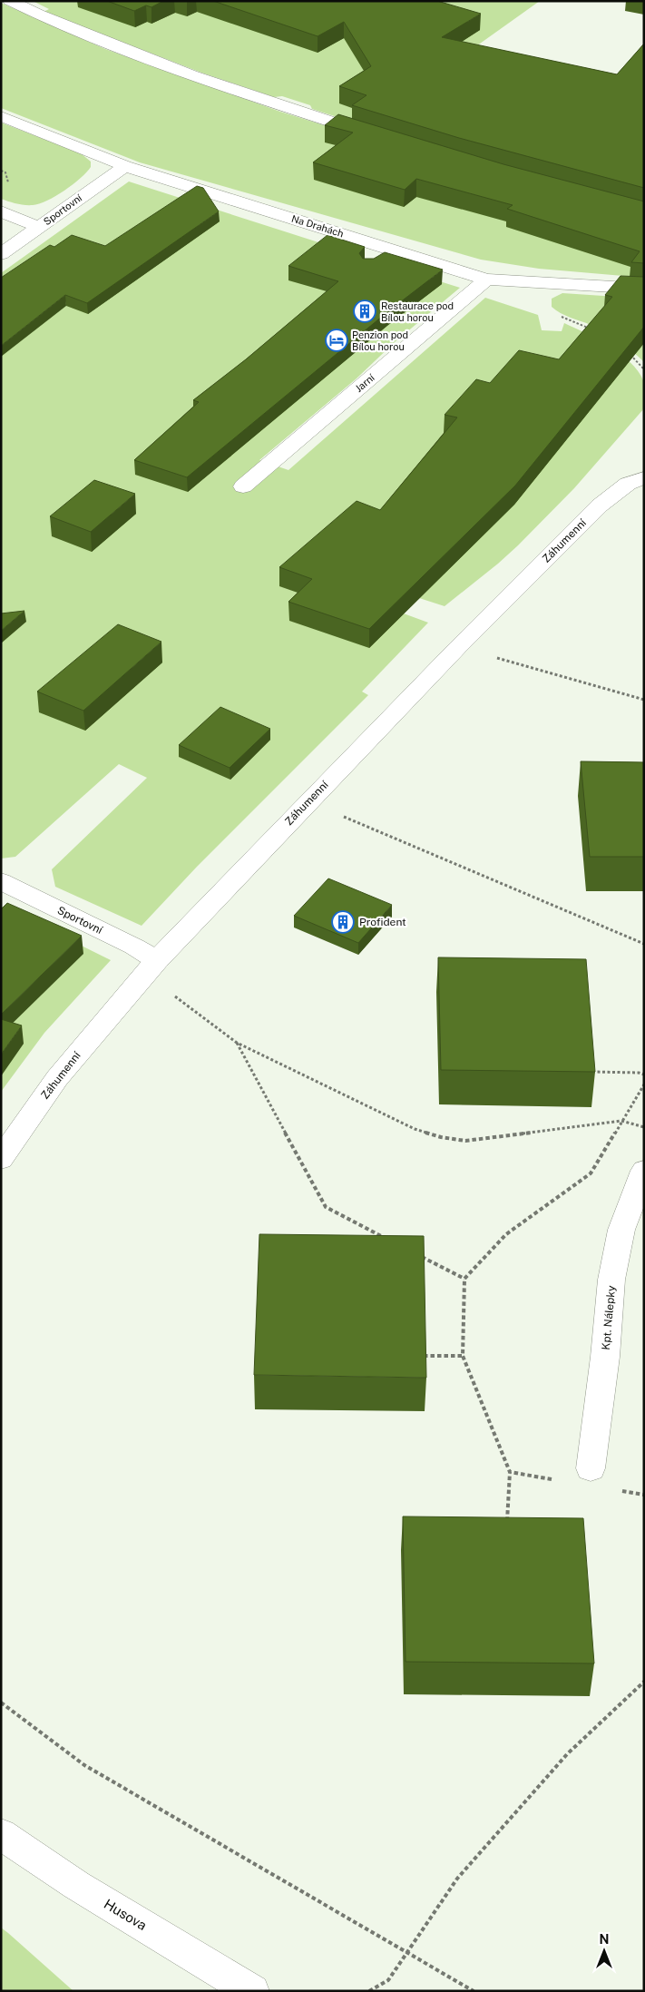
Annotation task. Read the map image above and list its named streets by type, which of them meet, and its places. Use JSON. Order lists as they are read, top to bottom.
{
  "streets": {
    "street": [
      "Sportovní",
      "Na Drahách",
      "Jarní",
      "Záhumenní",
      "Kpt. Nálepky",
      "Husova"
    ]
  },
  "crossings": [
    ["Sportovní", "Na Drahách"],
    ["Sportovní", "Záhumenní"],
    ["Na Drahách", "Jarní"]
  ],
  "places": {
    "building": ["Restaurace pod Bílou horou", "Profident"],
    "hotel": ["Penzion pod Bílou horou"]
  },
  "north": "top"
}
